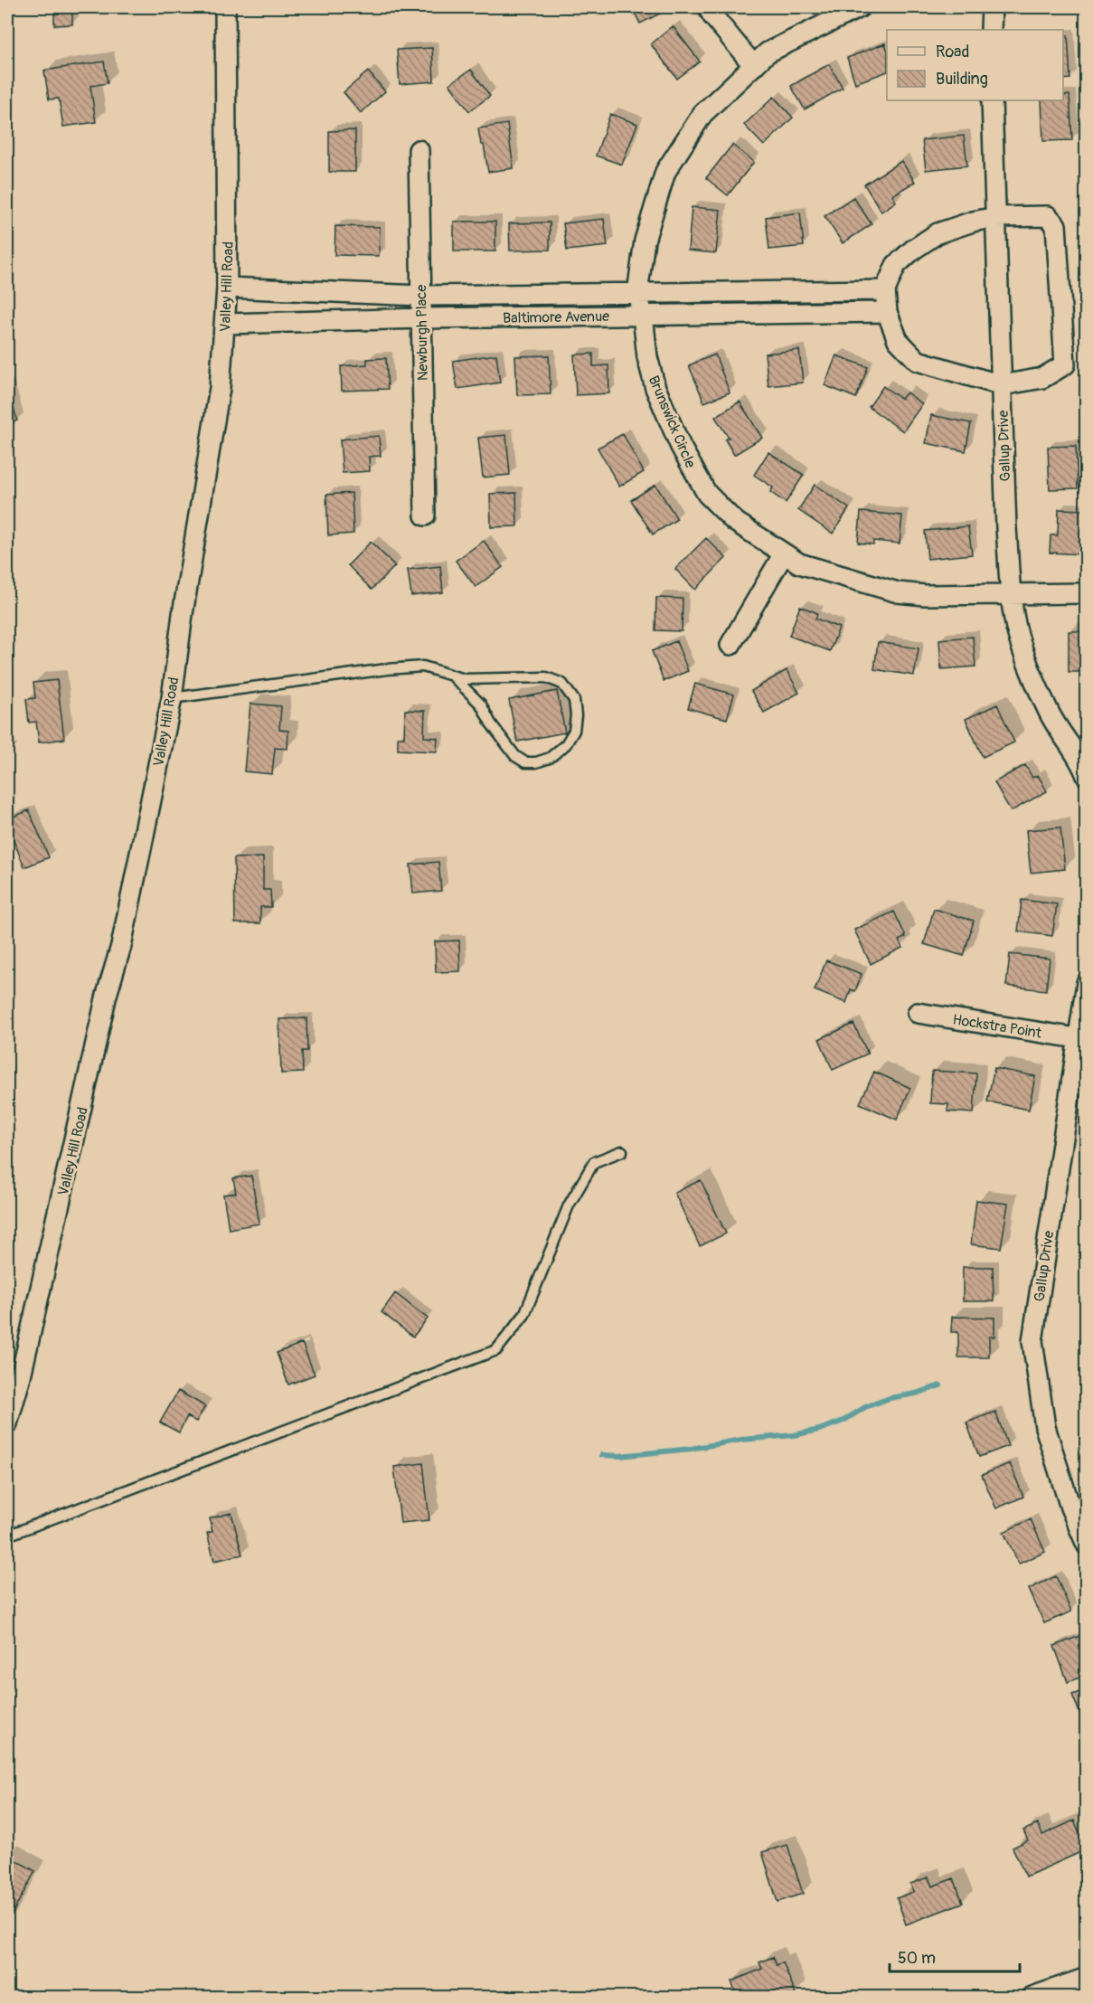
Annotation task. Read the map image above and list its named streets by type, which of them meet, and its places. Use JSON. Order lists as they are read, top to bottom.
{
  "streets": {
    "street": [
      "Valley Hill Road",
      "Baltimore Avenue",
      "Newburgh Place",
      "Brunswick Circle",
      "Gallup Drive",
      "Hockstra Point"
    ]
  },
  "crossings": [
    ["Valley Hill Road", "Baltimore Avenue"],
    ["Baltimore Avenue", "Newburgh Place"],
    ["Baltimore Avenue", "Brunswick Circle"],
    ["Brunswick Circle", "Gallup Drive"],
    ["Gallup Drive", "Hockstra Point"]
  ],
  "legend": ["Road", "Building"],
  "scale_bar": "50 m"
}
